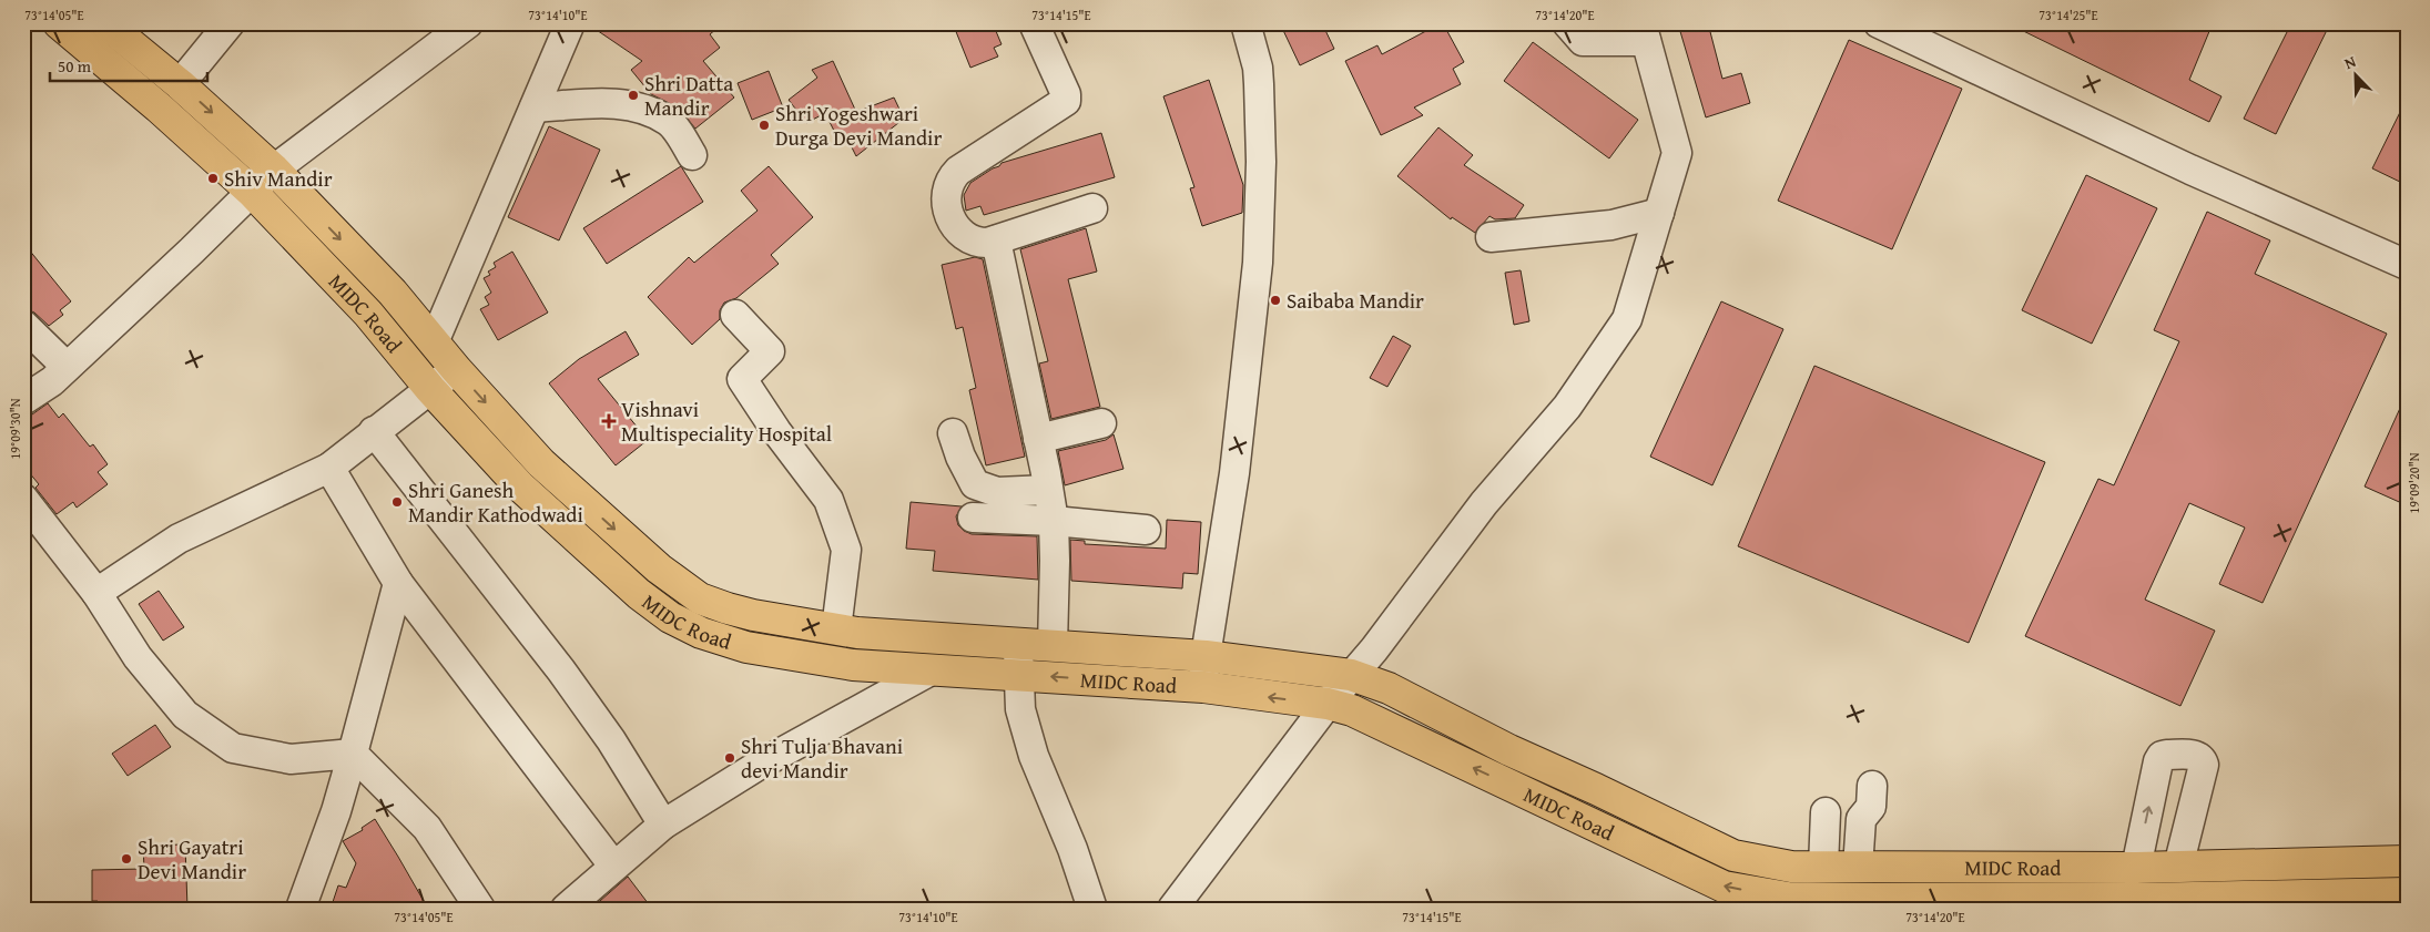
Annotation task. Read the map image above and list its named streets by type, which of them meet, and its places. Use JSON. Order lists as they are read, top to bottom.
{
  "streets": {
    "main road": ["MIDC Road"]
  },
  "places": {
    "other": [
      "Shri Datta Mandir",
      "Shri Yogeshwari Durga Devi Mandir",
      "Shiv Mandir",
      "Saibaba Mandir",
      "Shri Ganesh Mandir Kathodwadi",
      "Shri Tulja Bhavani devi Mandir",
      "Shri Gayatri Devi Mandir"
    ],
    "health": ["Vishnavi Multispeciality Hospital"]
  },
  "scale_bar": "50 m",
  "north": "top left",
  "coordinates": [
    "73°14'05\"E",
    "73°14'10\"E",
    "73°14'15\"E",
    "73°14'20\"E",
    "73°14'25\"E",
    "19°09'30\"N",
    "19°09'20\"N"
  ]
}
